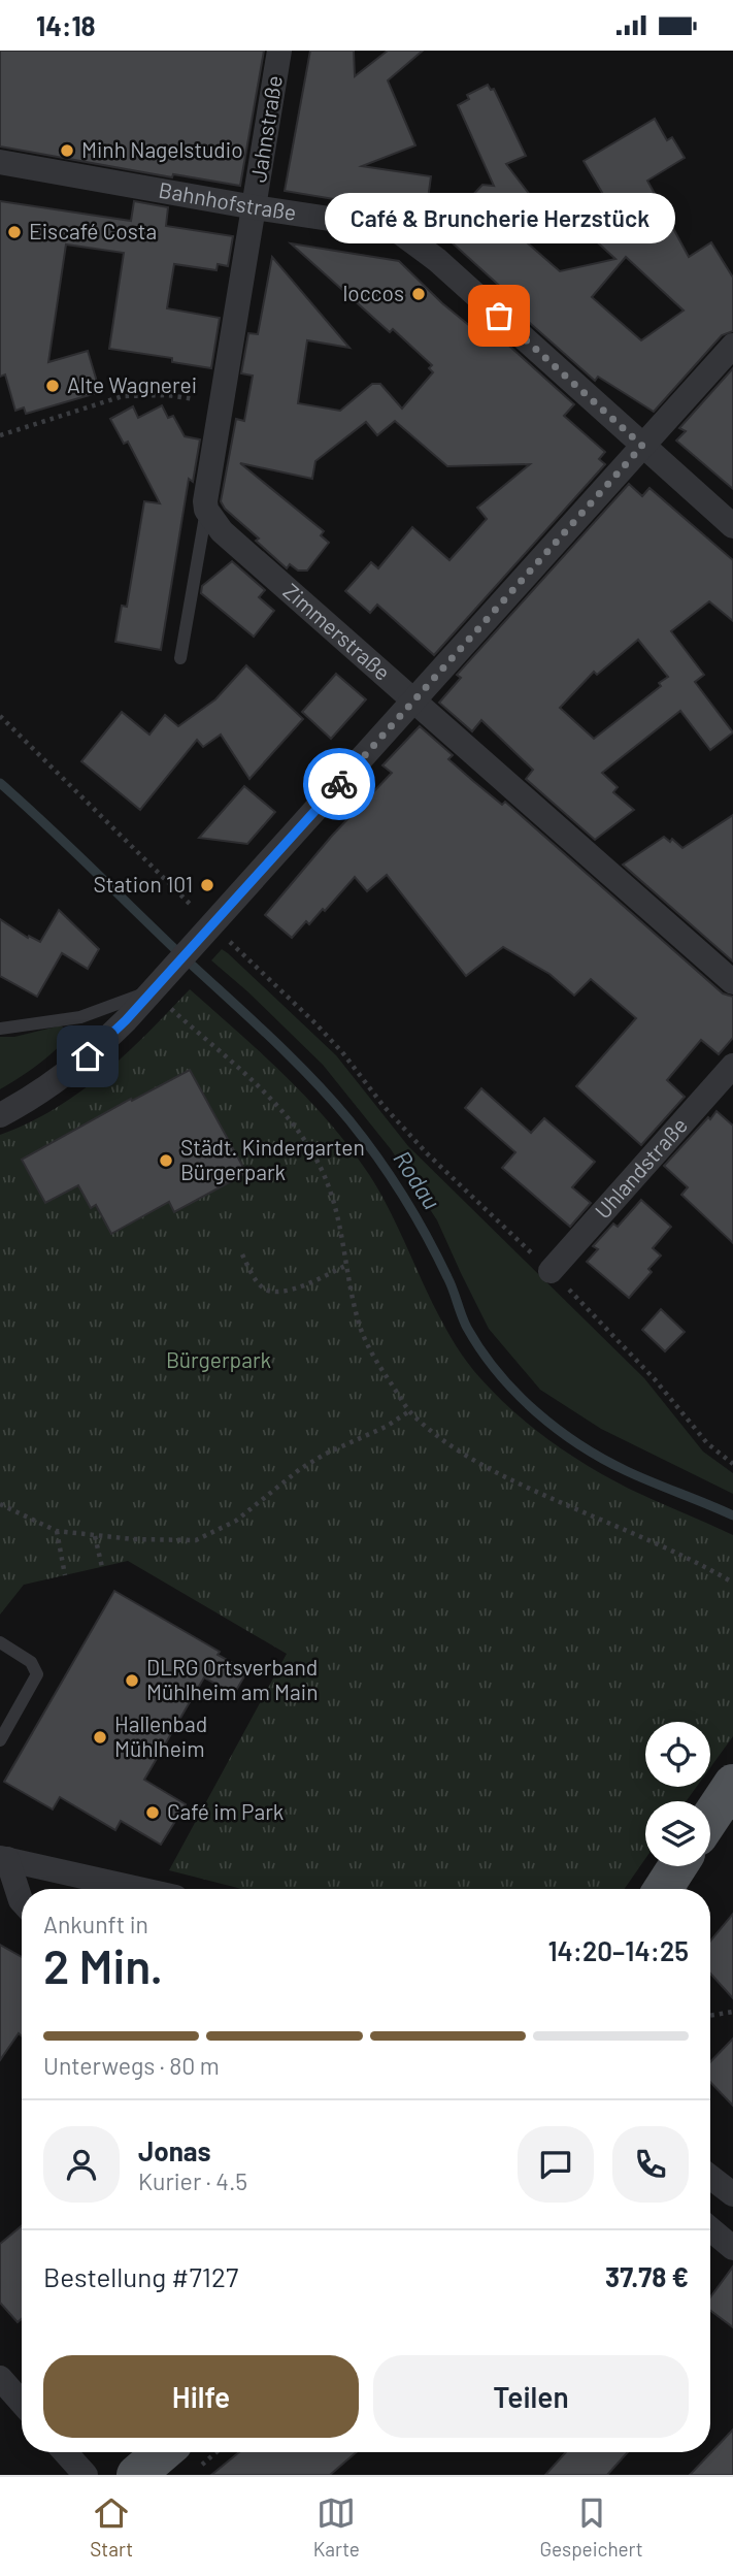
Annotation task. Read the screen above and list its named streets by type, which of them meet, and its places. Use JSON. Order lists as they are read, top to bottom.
{
  "streets": {
    "street": [
      "Jahnstraße",
      "Bahnhofstraße",
      "Zimmerstraße",
      "Uhlandstraße"
    ]
  },
  "crossings": [
    ["Jahnstraße", "Bahnhofstraße"]
  ],
  "water": ["Rodau"],
  "parks": ["Bürgerpark"],
  "places": [
    "Minh Nagelstudio",
    "Eiscafé Costa",
    "loccos",
    "Café & Bruncherie Herzstück",
    "Alte Wagnerei",
    "Station 101",
    "Städt. Kindergarten Bürgerpark",
    "DLRG Ortsverband Mühlheim am Main",
    "Hallenbad Mühlheim",
    "Café im Park"
  ],
  "page": {
    "status": "14:18",
    "bubble": "Café & Bruncherie Herzstück",
    "heading": ["2 Min.", "Ankunft in", "14:20–14:25"],
    "panel": [
      "Jonas",
      "Kurier · 4.5",
      "Bestellung #7127",
      "37.78 €"
    ],
    "bar": "Unterwegs · 80 m",
    "buttons": ["Hilfe", "Teilen"],
    "tabs": ["Start", "Karte", "Gespeichert"]
  }
}
